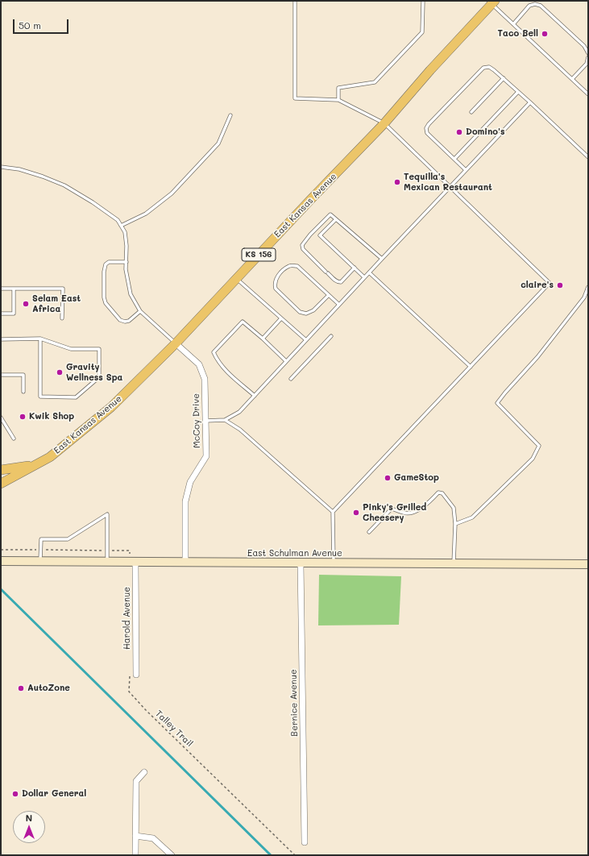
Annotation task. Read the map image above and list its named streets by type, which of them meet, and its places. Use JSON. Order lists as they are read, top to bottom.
{
  "streets": {
    "main road": ["East Kansas Avenue", "KS 156"],
    "street": [
      "McCoy Drive",
      "East Schulman Avenue",
      "Harold Avenue",
      "Bernice Avenue"
    ],
    "path": ["Talley Trail"]
  },
  "crossings": [
    ["East Kansas Avenue", "McCoy Drive"],
    ["McCoy Drive", "East Schulman Avenue"],
    ["East Schulman Avenue", "Harold Avenue"],
    ["East Schulman Avenue", "Bernice Avenue"]
  ],
  "places": [
    "Taco Bell",
    "Domino's",
    "Tequilla's Mexican Restaurant",
    "claire's",
    "Selam East Africa",
    "Gravity Wellness Spa",
    "Kwik Shop",
    "GameStop",
    "Pinky's Grilled Cheesery",
    "AutoZone",
    "Dollar General"
  ],
  "scale_bar": "50 m",
  "north": "top"
}
